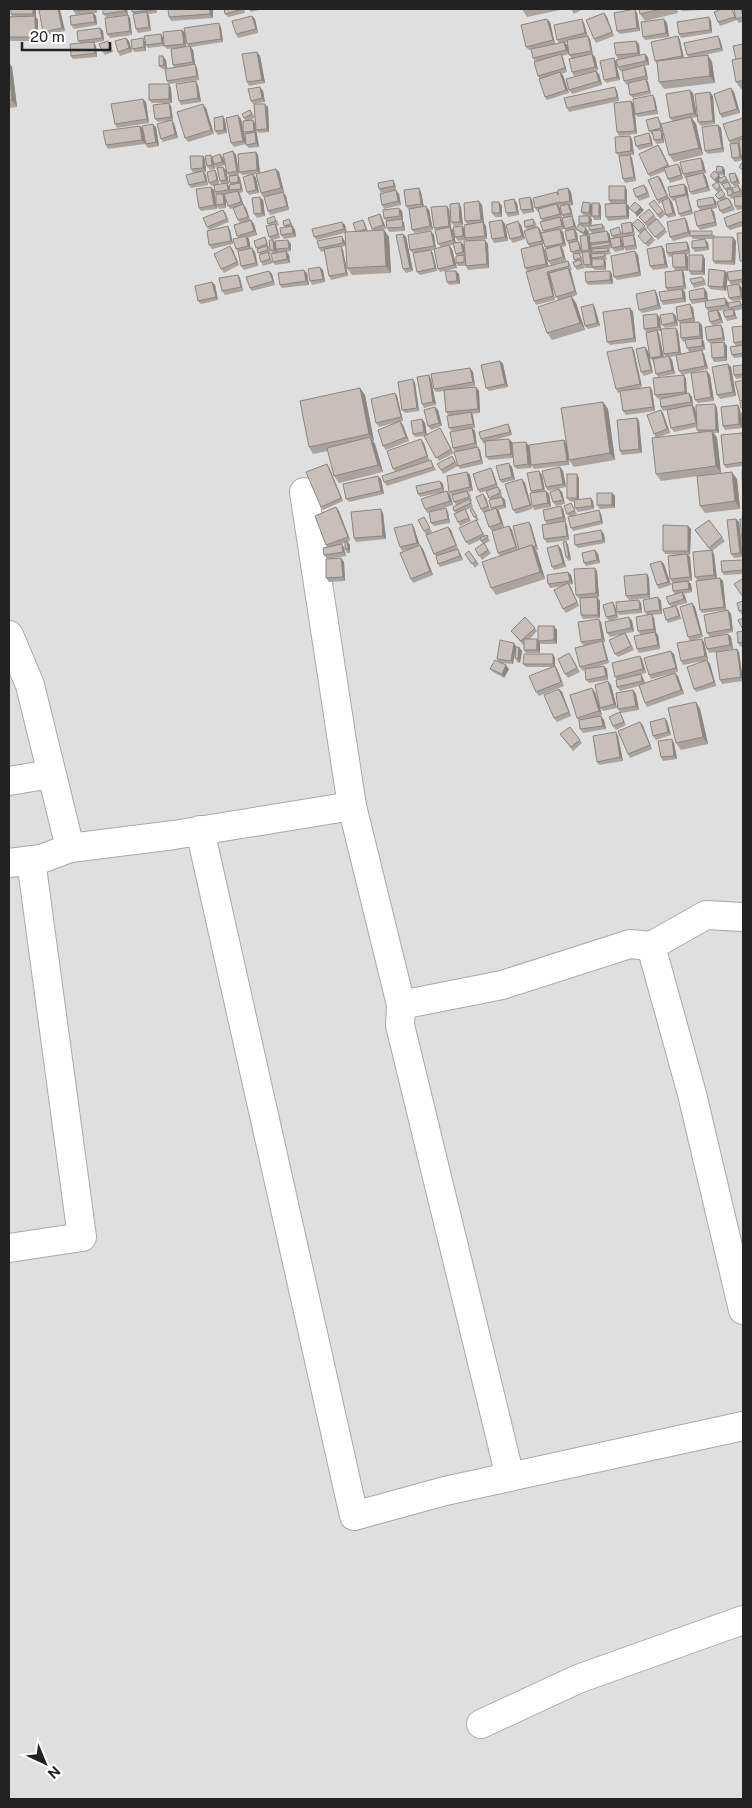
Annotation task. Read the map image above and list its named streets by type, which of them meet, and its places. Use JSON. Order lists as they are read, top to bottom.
{
  "scale_bar": "20 m",
  "north": "bottom right"
}
